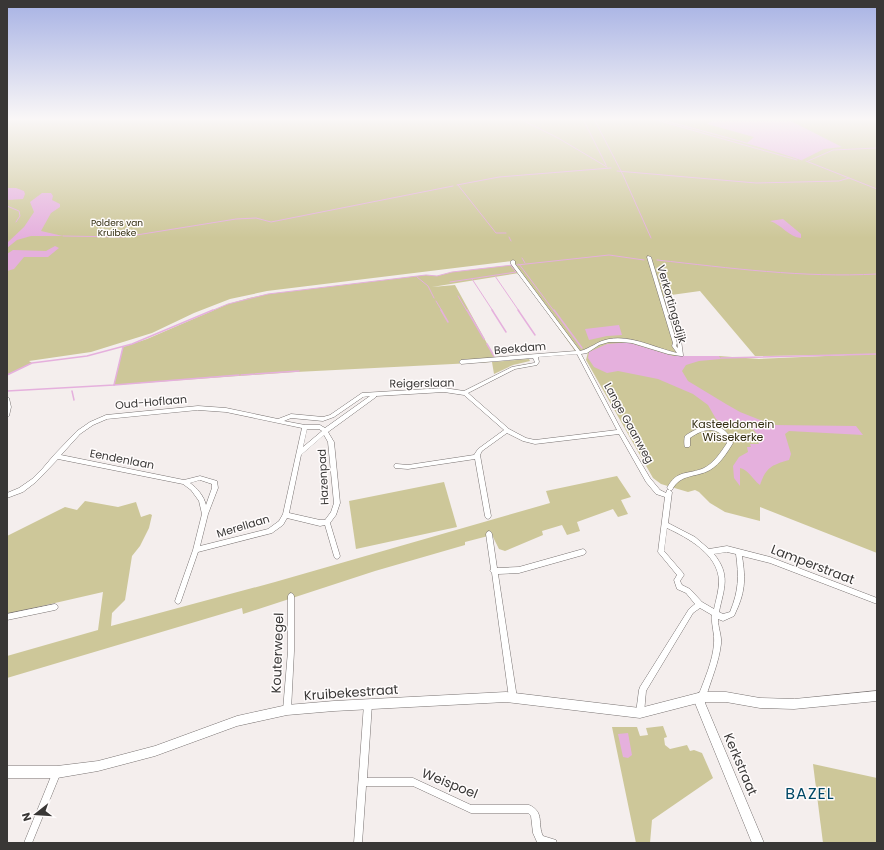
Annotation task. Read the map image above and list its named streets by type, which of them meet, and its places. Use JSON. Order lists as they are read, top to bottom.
{
  "streets": {
    "main road": ["Kruibekestraat", "Kerkstraat"],
    "street": [
      "Verkortingsdijk",
      "Beekdam",
      "Reigerslaan",
      "Oud-Hoflaan",
      "Lange Gaanweg",
      "Eendenlaan",
      "Hazenpad",
      "Merellaan",
      "Lamperstraat",
      "Kouterwegel",
      "Weispoel"
    ]
  },
  "crossings": [
    ["Verkortingsdijk", "Beekdam"],
    ["Verkortingsdijk", "Lange Gaanweg"],
    ["Beekdam", "Lange Gaanweg"],
    ["Reigerslaan", "Oud-Hoflaan"],
    ["Reigerslaan", "Lange Gaanweg"],
    ["Reigerslaan", "Hazenpad"],
    ["Oud-Hoflaan", "Eendenlaan"],
    ["Oud-Hoflaan", "Hazenpad"],
    ["Eendenlaan", "Merellaan"],
    ["Kouterwegel", "Kruibekestraat"],
    ["Kruibekestraat", "Kerkstraat"]
  ],
  "districts": ["BAZEL"],
  "parks": ["Polders van Kruibeke", "Kasteeldomein Wissekerke"],
  "north": "left"
}
